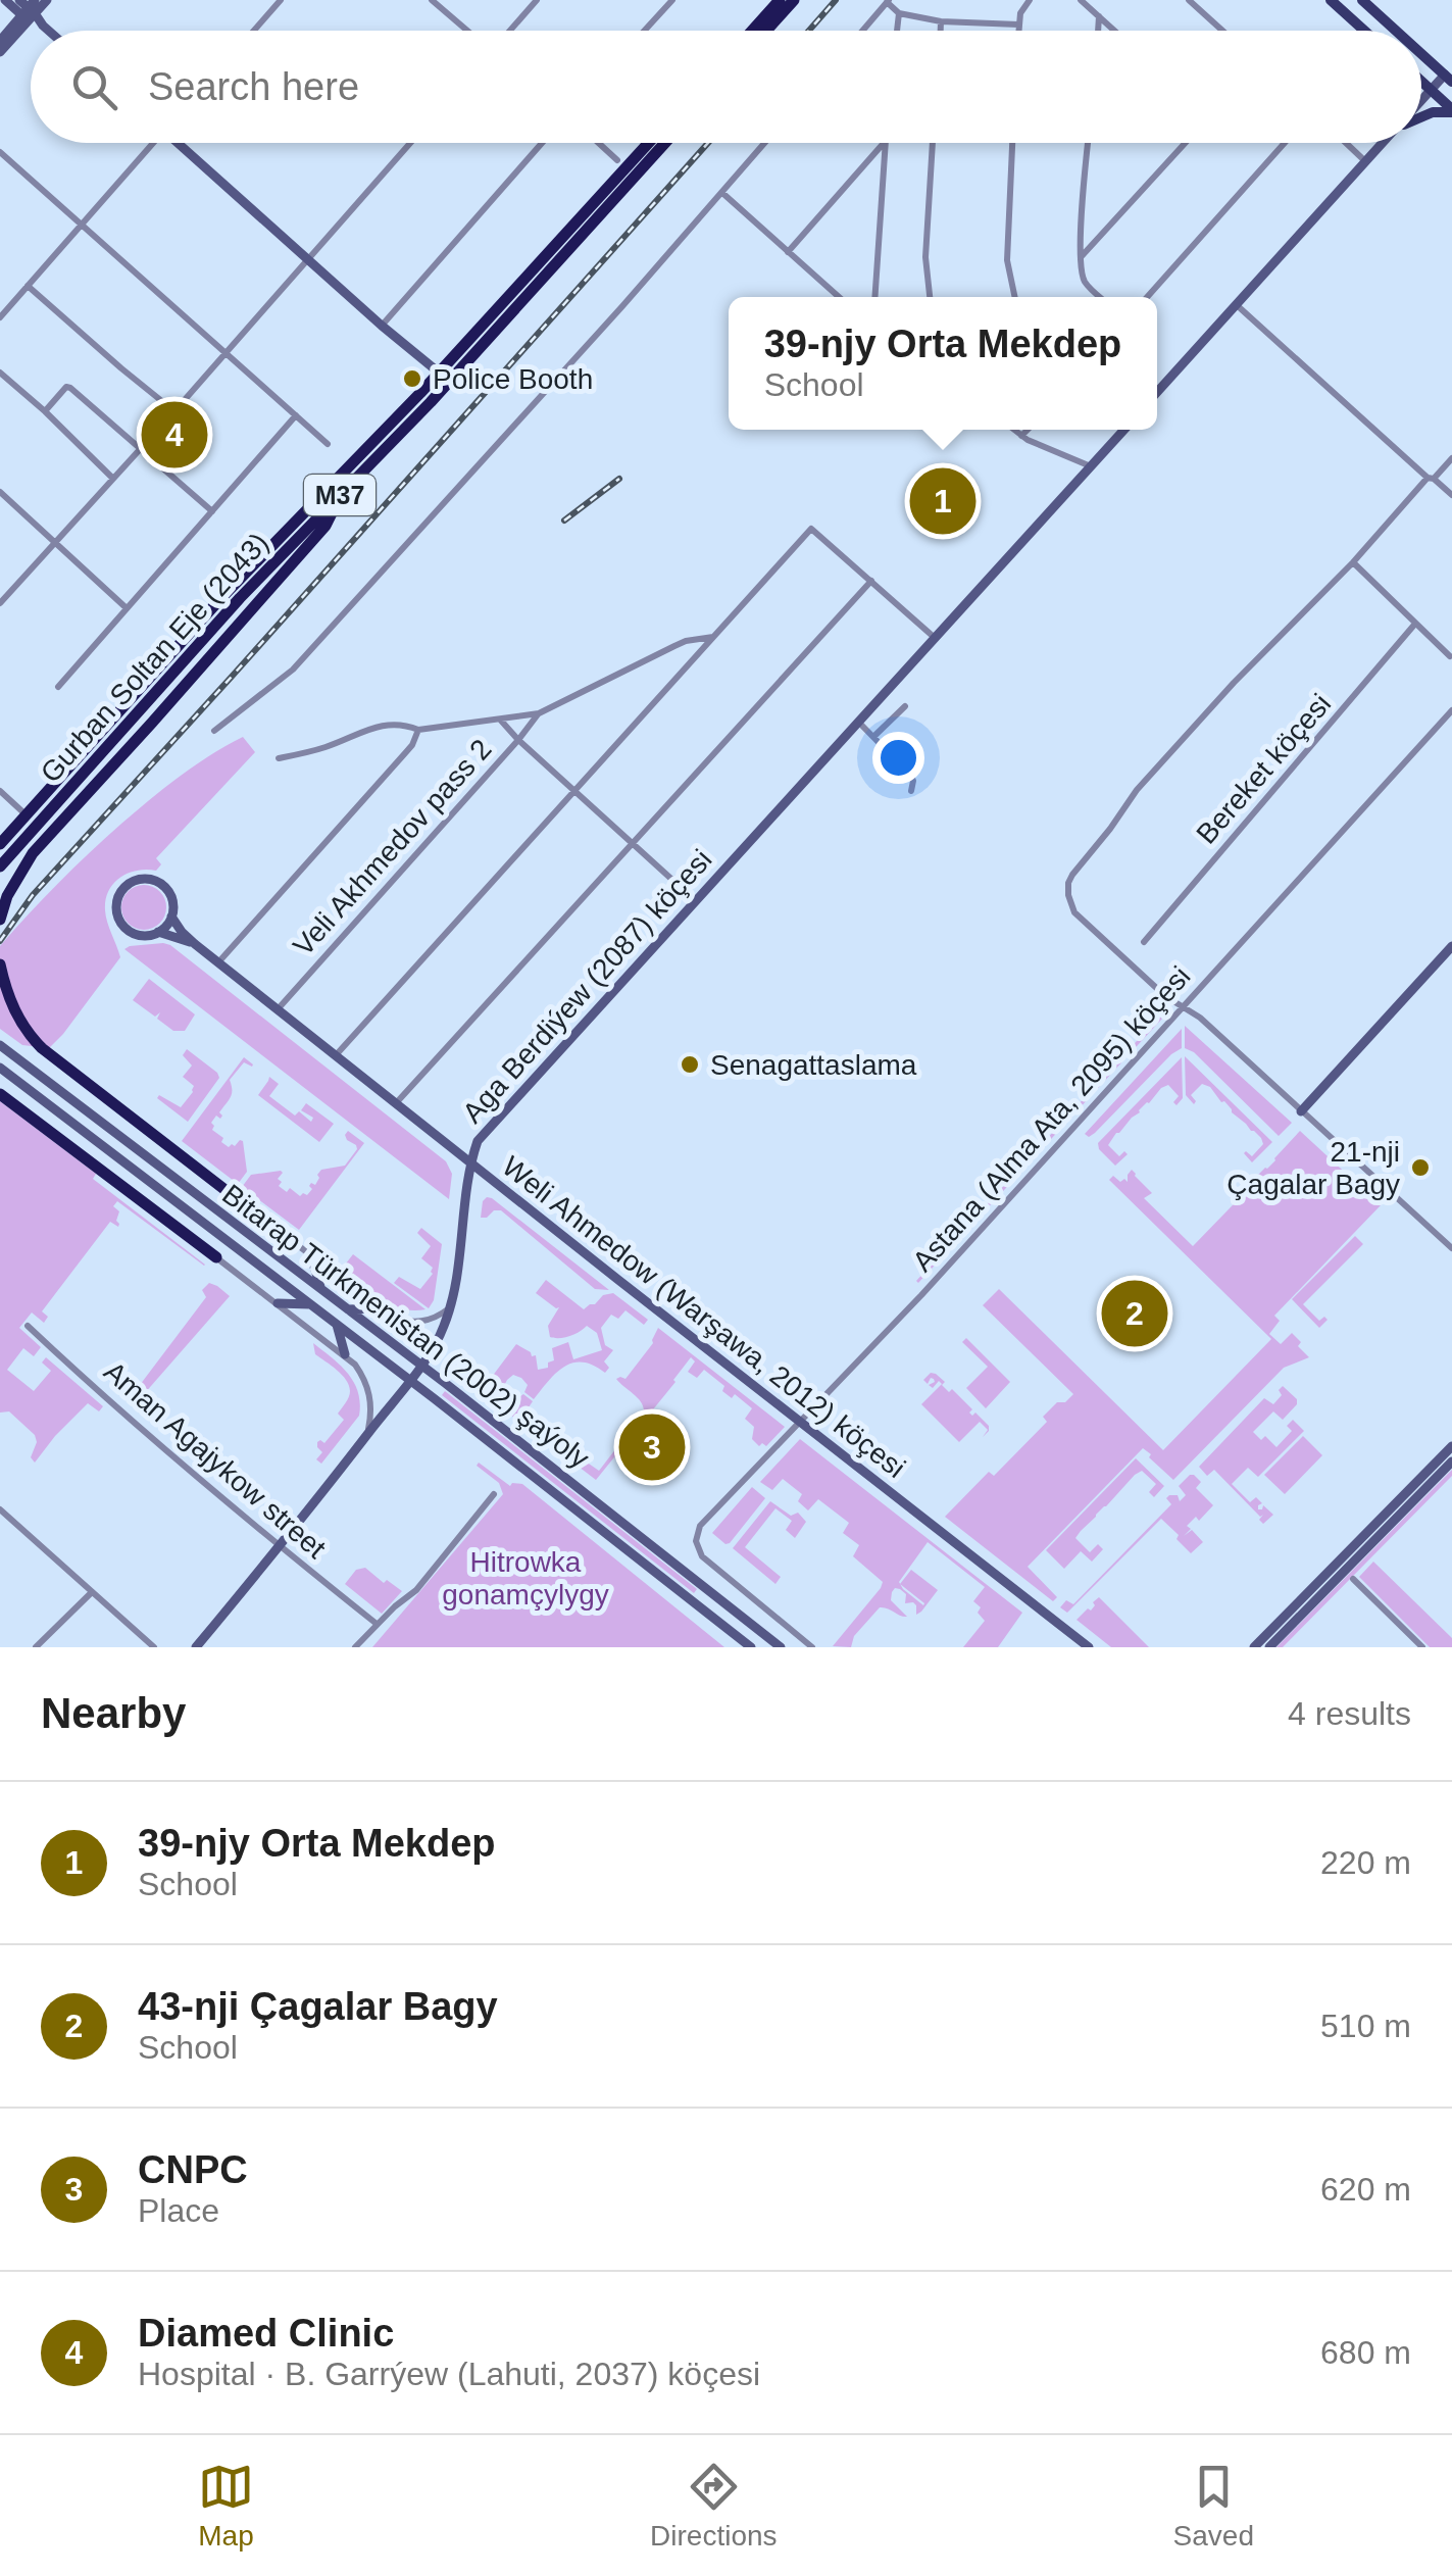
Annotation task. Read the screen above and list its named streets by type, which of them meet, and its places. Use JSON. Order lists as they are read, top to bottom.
{
  "streets": {
    "highway": ["M37", "Gurban Soltan Eje (2043)"],
    "street": [
      "Bereket köçesi",
      "Veli Akhmedov pass 2",
      "Aga Berdiýew (2087) köçesi",
      "Astana (Alma Ata, 2095) köçesi",
      "Weli Ahmedow (Warşawa, 2012) köçesi",
      "Bitarap Türkmenistan (2002) şaýoly",
      "Aman Agajykow street"
    ]
  },
  "crossings": [
    ["Veli Akhmedov pass 2", "Weli Ahmedow (Warşawa, 2012) köçesi"],
    ["Aga Berdiýew (2087) köçesi", "Weli Ahmedow (Warşawa, 2012) köçesi"],
    ["Aga Berdiýew (2087) köçesi", "Bitarap Türkmenistan (2002) şaýoly"],
    ["Aga Berdiýew (2087) köçesi", "Aman Agajykow street"],
    ["Astana (Alma Ata, 2095) köçesi", "Weli Ahmedow (Warşawa, 2012) köçesi"]
  ],
  "parks": ["Hitrowka gonamçylygy"],
  "places": ["Police Booth", "Senagattaslama", "21-nji Çagalar Bagy"],
  "page": {
    "search": "Search here",
    "popup": ["39-njy Orta Mekdep", "School"],
    "pins": [
      "4",
      "1",
      "2",
      "3"
    ],
    "heading": ["Nearby", "4 results"],
    "list": [
      {
        "mark": "1",
        "name": "39-njy Orta Mekdep",
        "note": "School",
        "value": "220 m"
      },
      {
        "mark": "2",
        "name": "43-nji Çagalar Bagy",
        "note": "School",
        "value": "510 m"
      },
      {
        "mark": "3",
        "name": "CNPC",
        "note": "Place",
        "value": "620 m"
      },
      {
        "mark": "4",
        "name": "Diamed Clinic",
        "note": "Hospital · B. Garrýew (Lahuti, 2037) köçesi",
        "value": "680 m"
      }
    ],
    "nav": ["Map", "Directions", "Saved"]
  }
}
